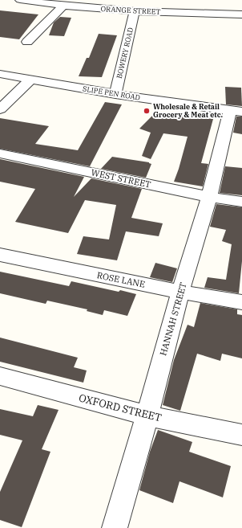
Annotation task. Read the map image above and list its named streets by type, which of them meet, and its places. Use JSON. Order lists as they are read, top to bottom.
{
  "streets": {
    "street": [
      "ORANGE STREET",
      "BOWERY ROAD",
      "SLIPE PEN ROAD",
      "WEST STREET",
      "ROSE LANE",
      "HANNAH STREET",
      "OXFORD STREET"
    ]
  },
  "crossings": [
    ["ORANGE STREET", "BOWERY ROAD"],
    ["BOWERY ROAD", "SLIPE PEN ROAD"],
    ["SLIPE PEN ROAD", "HANNAH STREET"],
    ["WEST STREET", "HANNAH STREET"],
    ["ROSE LANE", "HANNAH STREET"],
    ["HANNAH STREET", "OXFORD STREET"]
  ],
  "places": ["Wholesale & Retail Grocery & Meat etc."]
}
